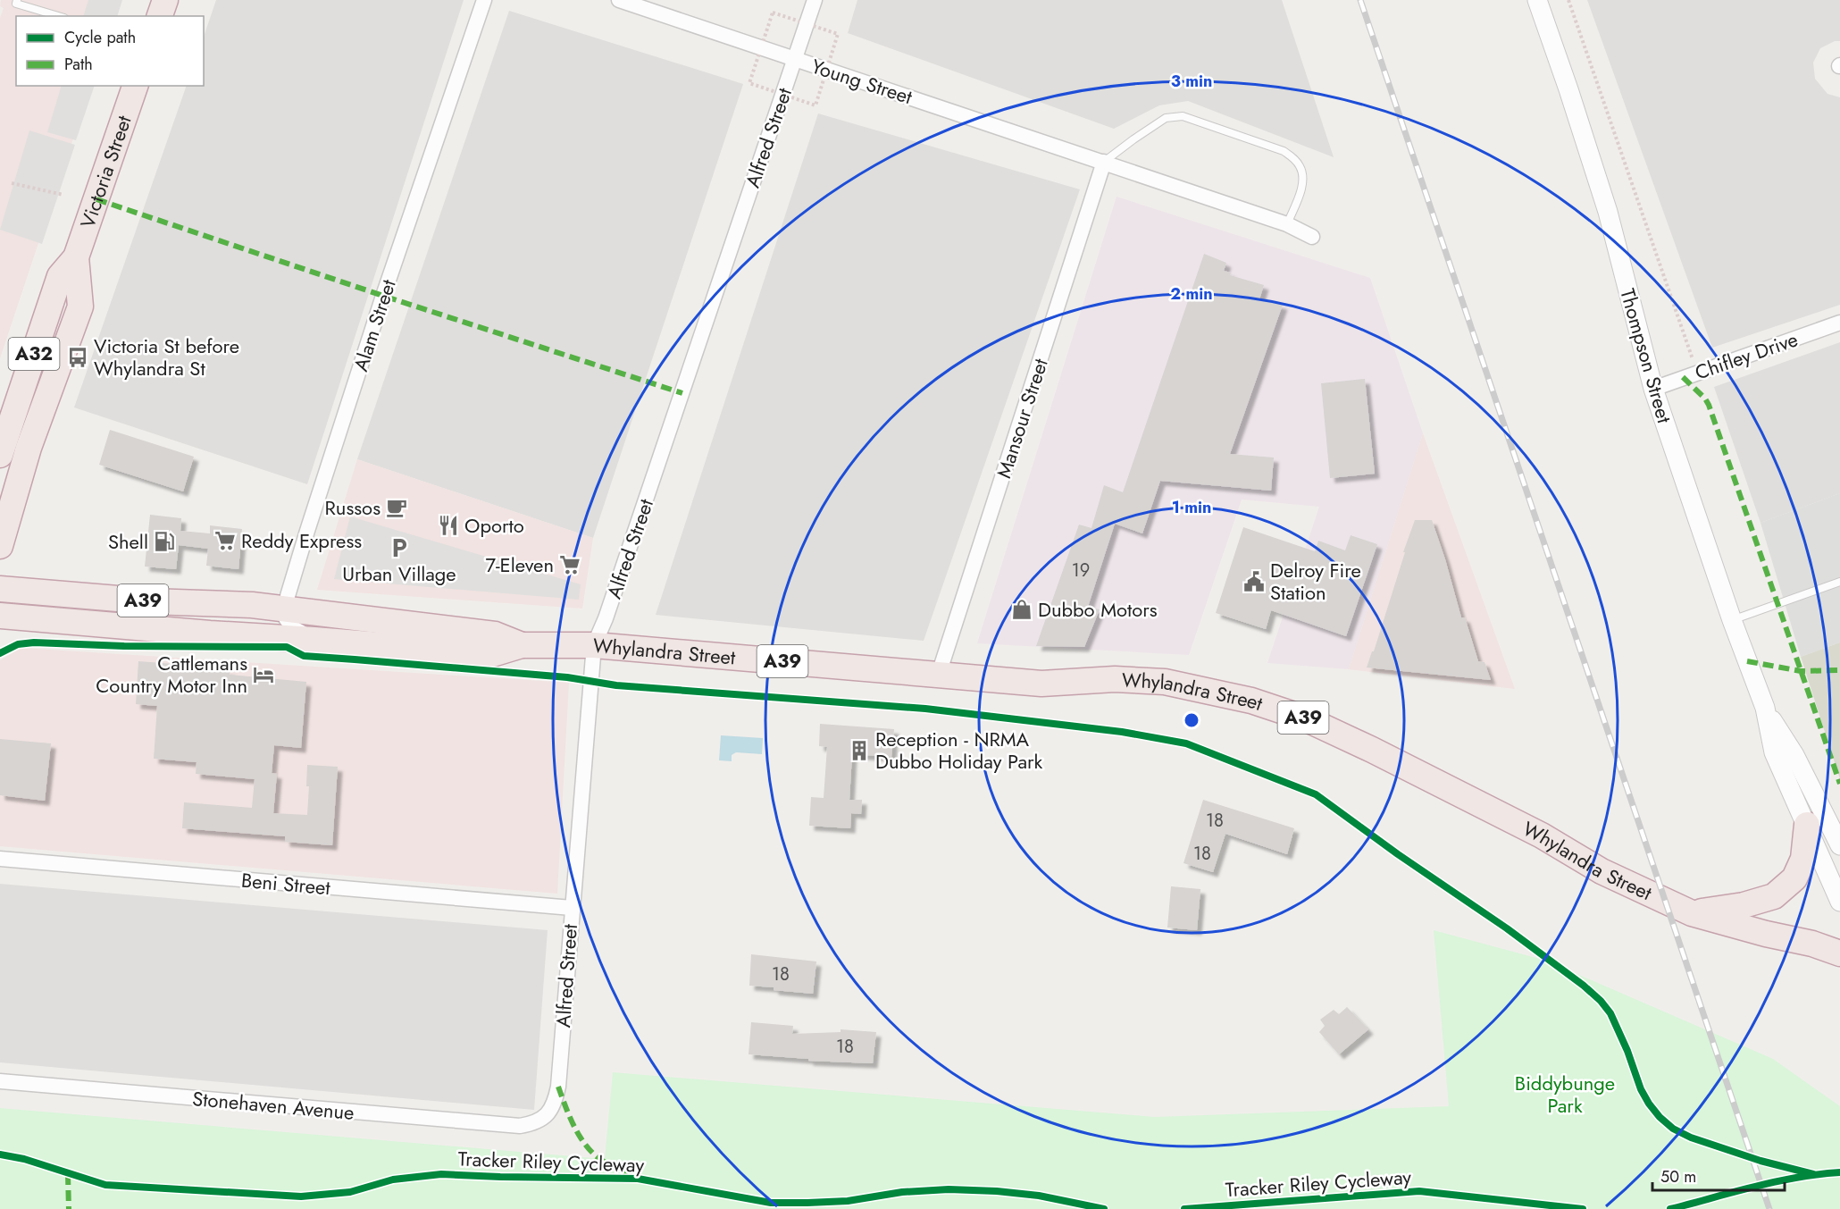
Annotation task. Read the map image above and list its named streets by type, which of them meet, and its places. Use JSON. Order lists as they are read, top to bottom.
{
  "streets": {
    "highway": [
      "Victoria Street",
      "A32",
      "A39",
      "Whylandra Street"
    ],
    "street": [
      "Young Street",
      "Alfred Street",
      "Alam Street",
      "Thompson Street",
      "Chifley Drive",
      "Mansour Street",
      "Beni Street",
      "Stonehaven Avenue"
    ],
    "cycle path": ["Tracker Riley Cycleway"]
  },
  "crossings": [
    ["Young Street", "Alfred Street"],
    ["Young Street", "Mansour Street"],
    ["Alfred Street", "Whylandra Street"],
    ["Alfred Street", "Beni Street"],
    ["Alfred Street", "Stonehaven Avenue"],
    ["Alam Street", "Whylandra Street"],
    ["Thompson Street", "Chifley Drive"],
    ["Mansour Street", "Whylandra Street"]
  ],
  "parks": ["Biddybunge Park"],
  "places": {
    "bus stop": ["Victoria St before Whylandra St"],
    "cafe": ["Russos"],
    "restaurant": ["Oporto"],
    "supermarket": ["Reddy Express", "7-Eleven"],
    "fuel station": ["Shell"],
    "parking": ["Urban Village"],
    "public building": ["Delroy Fire Station"],
    "shop": ["Dubbo Motors"],
    "hotel": ["Cattlemans Country Motor Inn"],
    "building": ["Reception - NRMA Dubbo Holiday Park"]
  },
  "house_numbers": [
    "19",
    "18",
    "18",
    "18",
    "18"
  ],
  "legend": ["Cycle path", "Path"],
  "scale_bar": "50 m",
  "rings": ["3 min", "2 min", "1 min"]
}
